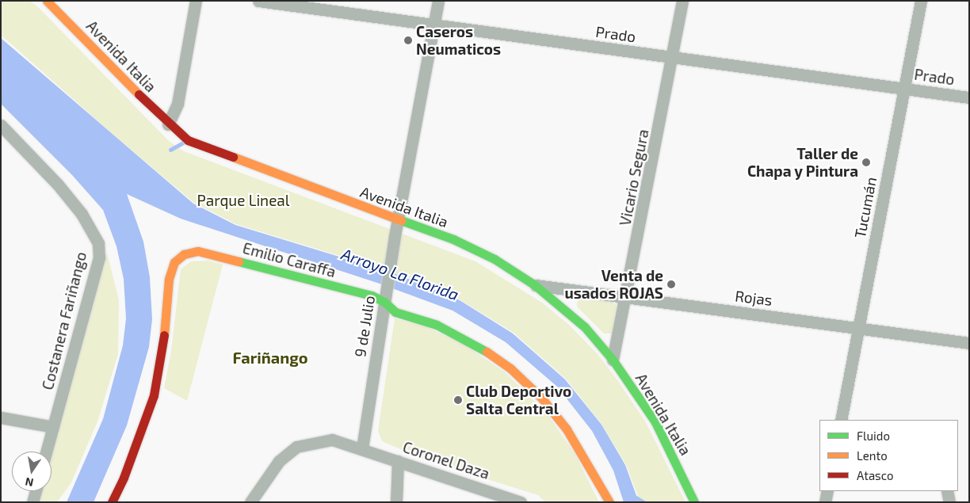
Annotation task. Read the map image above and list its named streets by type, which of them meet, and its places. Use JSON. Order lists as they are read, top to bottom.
{
  "streets": {
    "main road": ["Avenida Italia", "Emilio Caraffa"],
    "street": [
      "Prado",
      "Vicario Segura",
      "Tucumán",
      "Rojas",
      "Costanera Fariñango",
      "9 de Julio",
      "Coronel Daza"
    ]
  },
  "crossings": [
    ["Prado", "Vicario Segura"],
    ["Prado", "Tucumán"],
    ["Prado", "9 de Julio"],
    ["Avenida Italia", "Vicario Segura"],
    ["Avenida Italia", "Rojas"],
    ["Avenida Italia", "9 de Julio"],
    ["Vicario Segura", "Rojas"],
    ["Tucumán", "Rojas"],
    ["Emilio Caraffa", "9 de Julio"],
    ["9 de Julio", "Coronel Daza"]
  ],
  "districts": ["Fariñango"],
  "water": ["Arroyo La Florida"],
  "parks": ["Parque Lineal"],
  "places": [
    "Caseros Neumaticos",
    "Taller de Chapa y Pintura",
    "Venta de usados ROJAS",
    "Club Deportivo Salta Central"
  ],
  "legend": ["Fluido", "Lento", "Atasco"],
  "north": "bottom"
}
